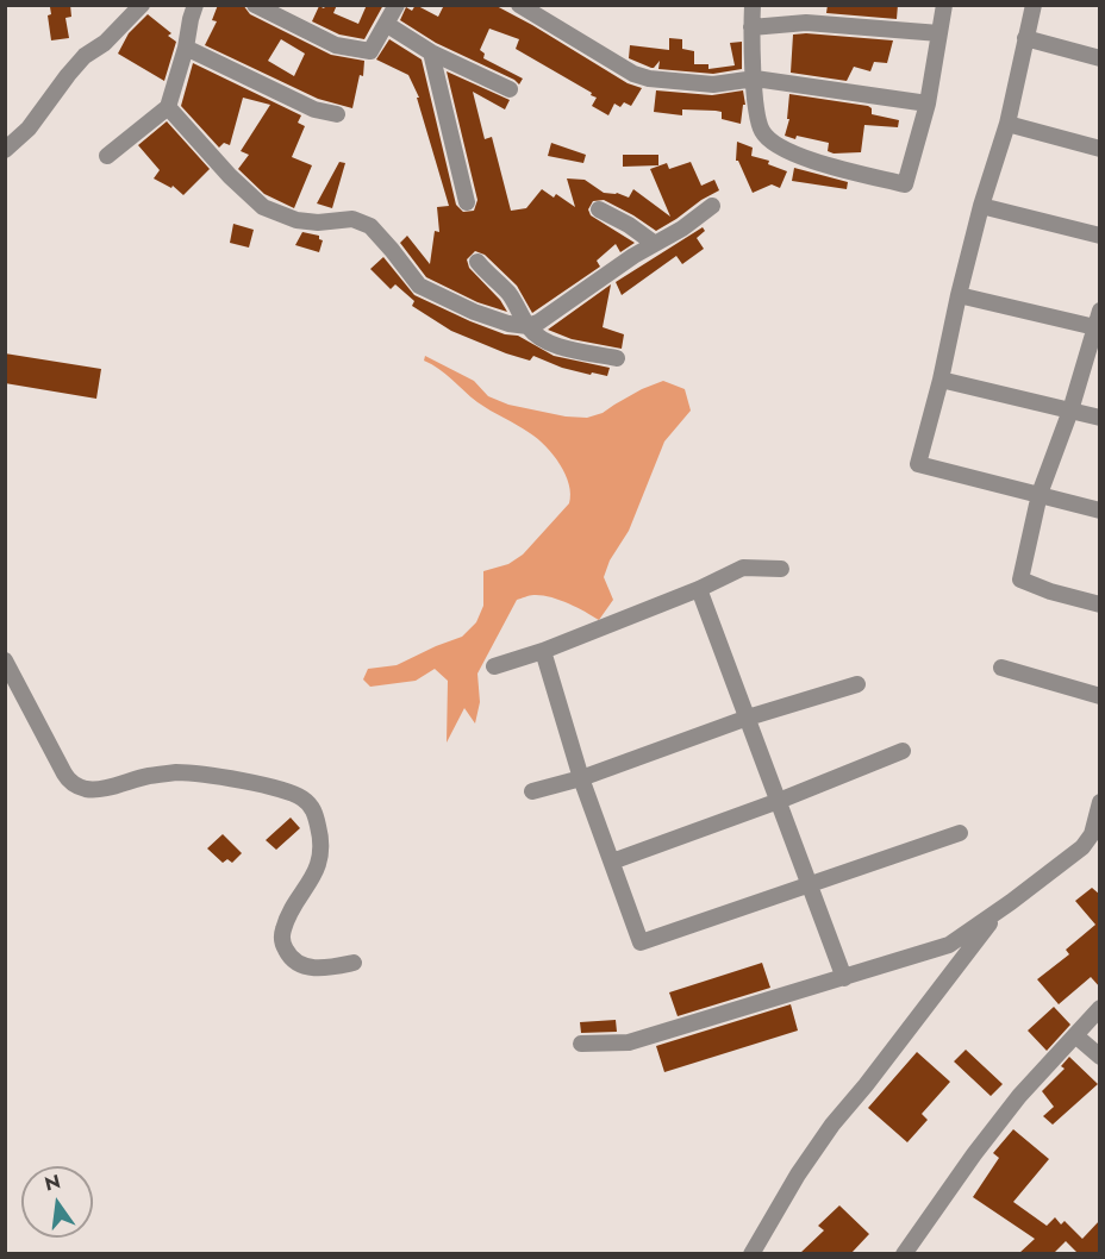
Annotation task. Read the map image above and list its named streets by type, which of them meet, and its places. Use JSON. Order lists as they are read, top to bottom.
{
  "north": "top"
}
